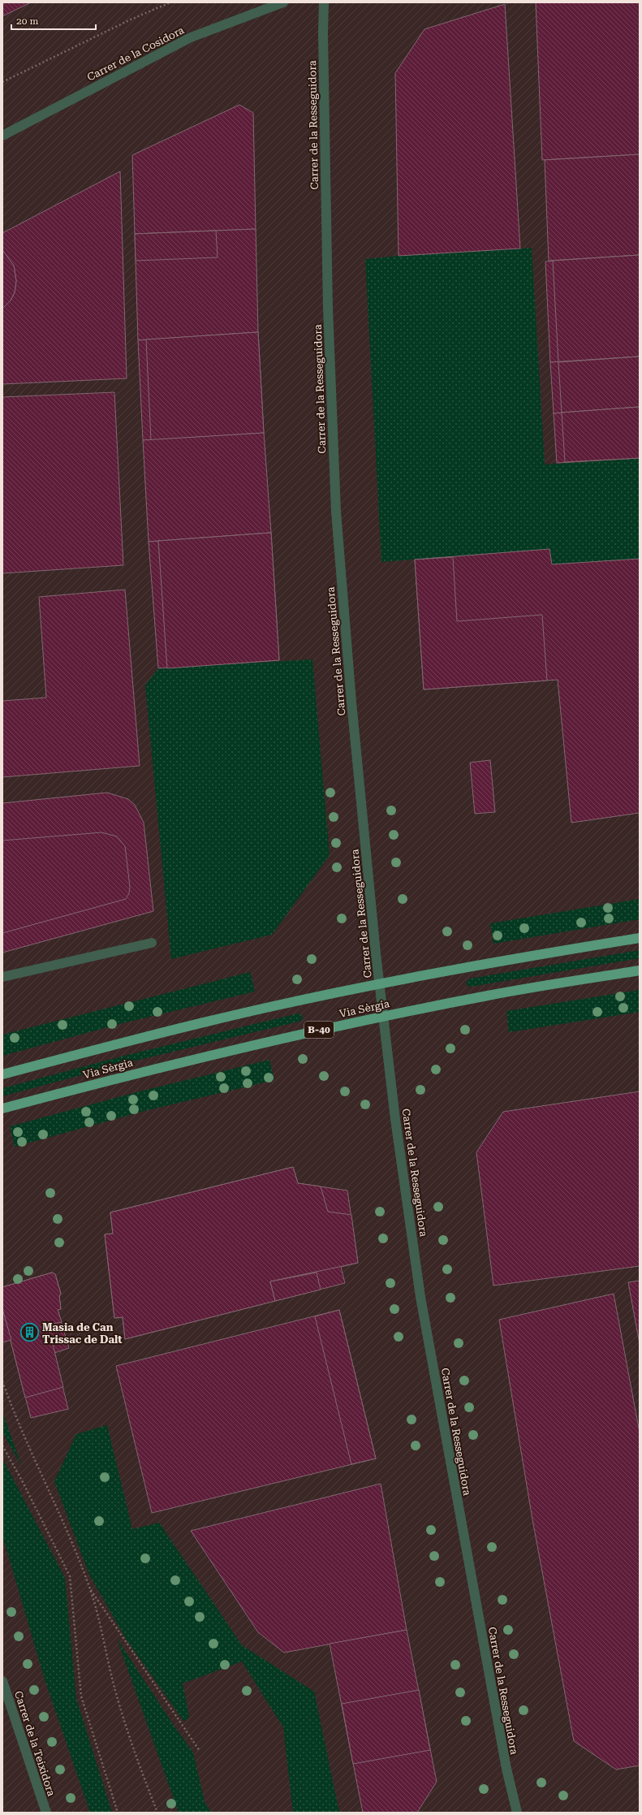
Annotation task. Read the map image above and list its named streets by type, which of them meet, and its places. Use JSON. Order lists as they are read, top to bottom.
{
  "streets": {
    "main road": ["Via Sèrgia", "B-40"],
    "street": ["Carrer de la Cosidora", "Carrer de la Resseguidora", "Carrer de la Teixidora"]
  },
  "crossings": [
    ["Carrer de la Resseguidora", "Via Sèrgia"]
  ],
  "places": {
    "building": ["Masia de Can Trissac de Dalt"]
  },
  "scale_bar": "20 m"
}
